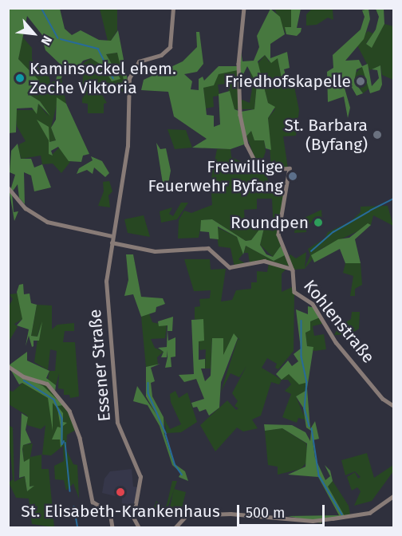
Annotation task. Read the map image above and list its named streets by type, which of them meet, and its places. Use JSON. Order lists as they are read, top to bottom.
{
  "streets": {
    "street": ["Kohlenstraße", "Essener Straße"]
  },
  "crossings": [
    ["Kohlenstraße", "Essener Straße"]
  ],
  "places": [
    "Kaminsockel ehem. Zeche Viktoria",
    "Friedhofskapelle",
    "St. Barbara (Byfang)",
    "Freiwillige Feuerwehr Byfang",
    "Roundpen",
    "St. Elisabeth-Krankenhaus"
  ],
  "scale_bar": "500 m",
  "north": "bottom right"
}
